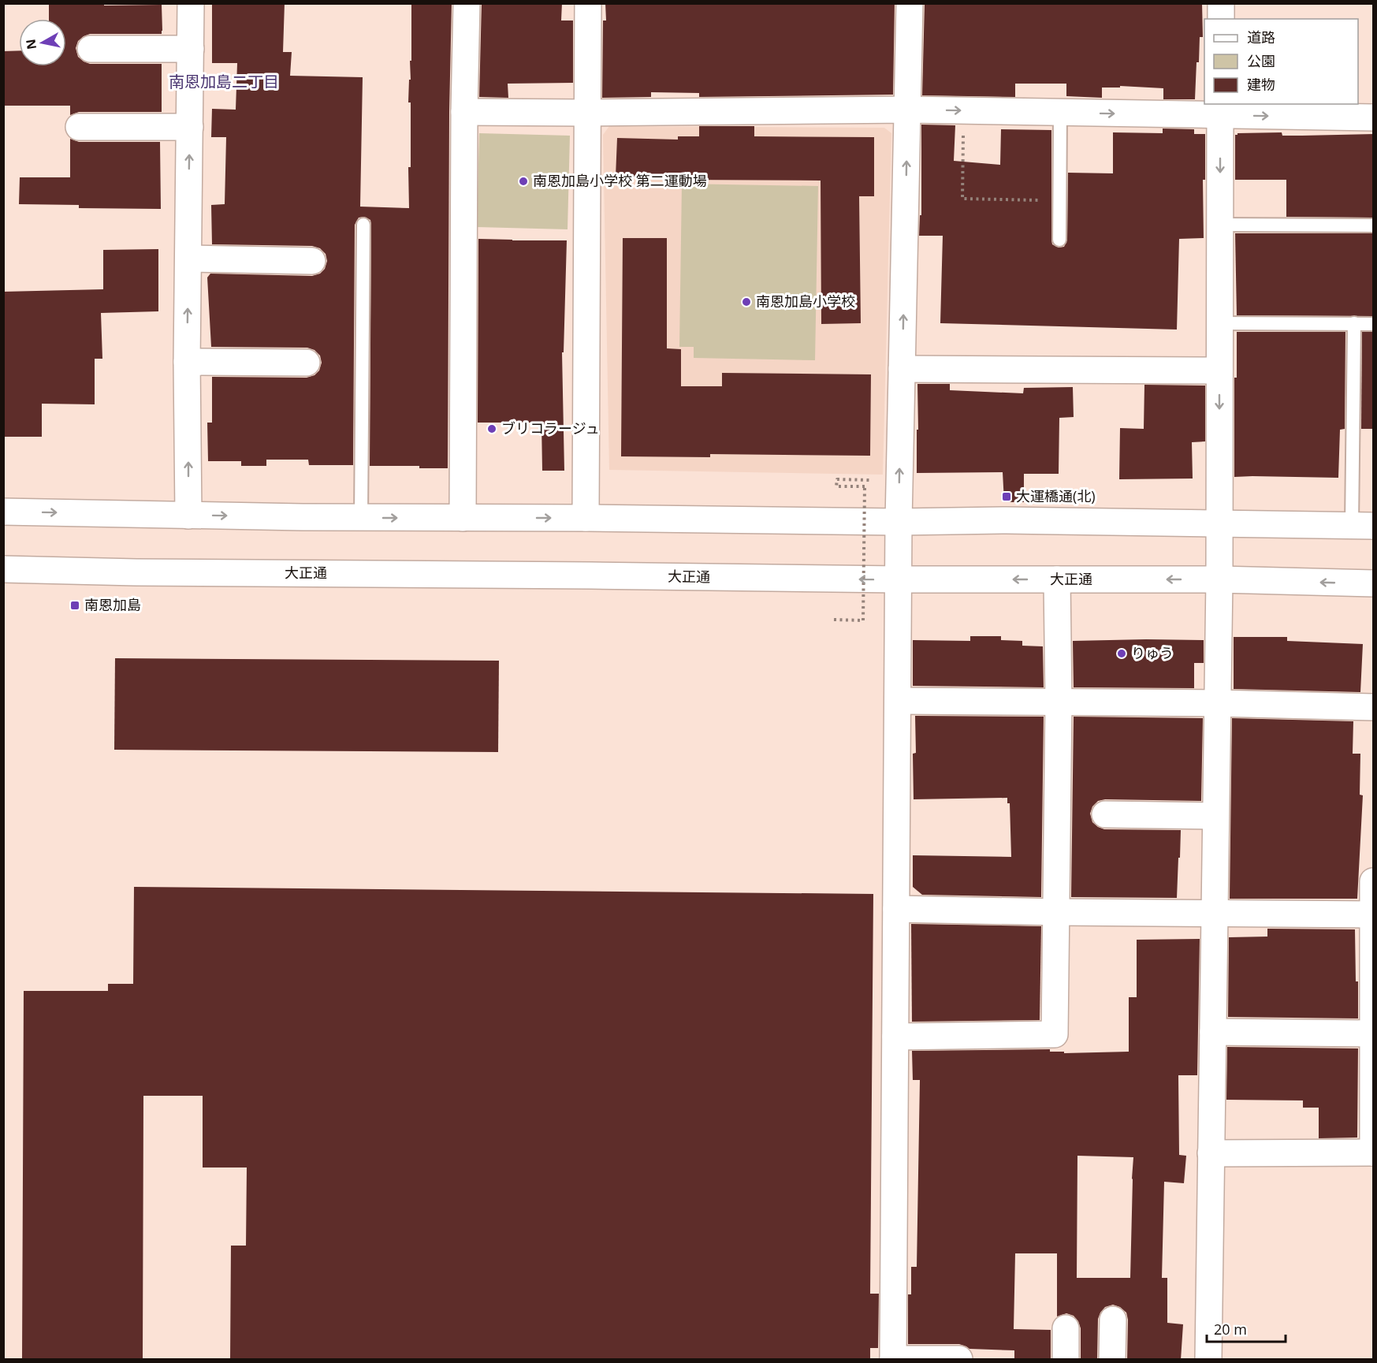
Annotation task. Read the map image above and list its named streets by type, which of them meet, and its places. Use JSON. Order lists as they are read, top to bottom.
{
  "streets": {
    "street": ["大正通"]
  },
  "districts": ["南恩加島二丁目"],
  "places": {
    "other": [
      "南恩加島小学校 第二運動場",
      "南恩加島小学校",
      "ブリコラージュ",
      "りゅう"
    ],
    "transit": ["大運橋通(北)", "南恩加島"]
  },
  "legend": ["道路", "公園", "建物"],
  "scale_bar": "20 m",
  "north": "left"
}
